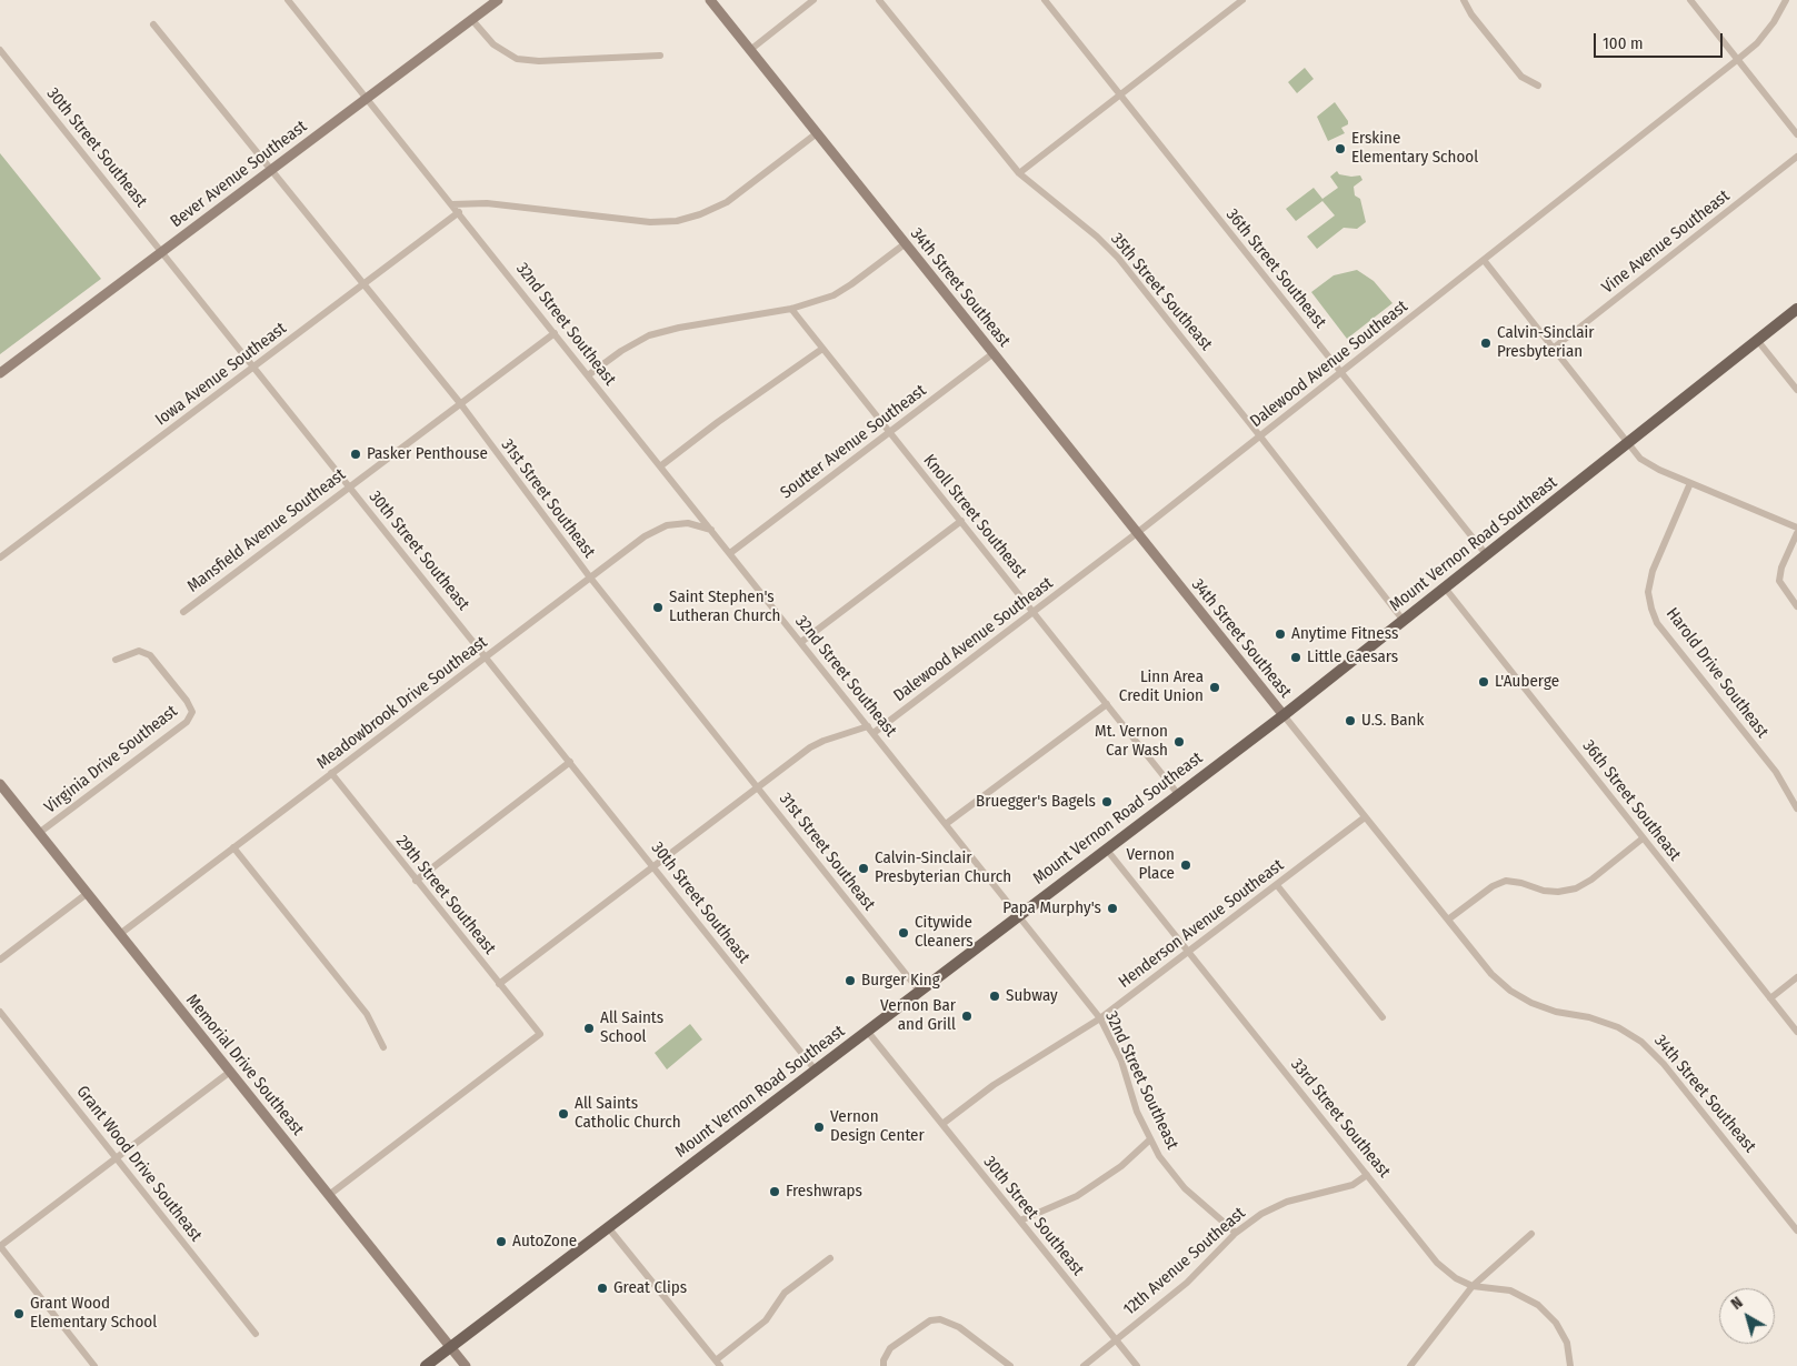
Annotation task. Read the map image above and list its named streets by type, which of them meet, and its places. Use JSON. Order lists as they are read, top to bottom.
{
  "streets": {
    "main road": ["Mount Vernon Road Southeast"],
    "street": [
      "30th Street Southeast",
      "Bever Avenue Southeast",
      "Vine Avenue Southeast",
      "36th Street Southeast",
      "34th Street Southeast",
      "35th Street Southeast",
      "32nd Street Southeast",
      "Dalewood Avenue Southeast",
      "Iowa Avenue Southeast",
      "Soutter Avenue Southeast",
      "31st Street Southeast",
      "Knoll Street Southeast",
      "Mansfield Avenue Southeast",
      "Harold Drive Southeast",
      "Meadowbrook Drive Southeast",
      "Virginia Drive Southeast",
      "29th Street Southeast",
      "Henderson Avenue Southeast",
      "Memorial Drive Southeast",
      "33rd Street Southeast",
      "Grant Wood Drive Southeast",
      "12th Avenue Southeast"
    ]
  },
  "crossings": [
    ["30th Street Southeast", "Bever Avenue Southeast"],
    ["30th Street Southeast", "Iowa Avenue Southeast"],
    ["30th Street Southeast", "Mansfield Avenue Southeast"],
    ["30th Street Southeast", "Mount Vernon Road Southeast"],
    ["30th Street Southeast", "Meadowbrook Drive Southeast"],
    ["30th Street Southeast", "Henderson Avenue Southeast"],
    ["30th Street Southeast", "12th Avenue Southeast"],
    ["Bever Avenue Southeast", "32nd Street Southeast"],
    ["Bever Avenue Southeast", "31st Street Southeast"],
    ["36th Street Southeast", "Dalewood Avenue Southeast"],
    ["36th Street Southeast", "Mount Vernon Road Southeast"],
    ["34th Street Southeast", "Dalewood Avenue Southeast"],
    ["34th Street Southeast", "Soutter Avenue Southeast"],
    ["34th Street Southeast", "Mount Vernon Road Southeast"],
    ["34th Street Southeast", "Henderson Avenue Southeast"],
    ["35th Street Southeast", "Dalewood Avenue Southeast"],
    ["35th Street Southeast", "Mount Vernon Road Southeast"],
    ["32nd Street Southeast", "Dalewood Avenue Southeast"],
    ["32nd Street Southeast", "Iowa Avenue Southeast"],
    ["32nd Street Southeast", "Soutter Avenue Southeast"],
    ["32nd Street Southeast", "Mansfield Avenue Southeast"],
    ["32nd Street Southeast", "Mount Vernon Road Southeast"],
    ["32nd Street Southeast", "Meadowbrook Drive Southeast"],
    ["32nd Street Southeast", "Henderson Avenue Southeast"],
    ["32nd Street Southeast", "12th Avenue Southeast"],
    ["Dalewood Avenue Southeast", "Knoll Street Southeast"],
    ["Iowa Avenue Southeast", "31st Street Southeast"],
    ["Soutter Avenue Southeast", "Knoll Street Southeast"],
    ["31st Street Southeast", "Mansfield Avenue Southeast"],
    ["31st Street Southeast", "Mount Vernon Road Southeast"],
    ["31st Street Southeast", "Meadowbrook Drive Southeast"],
    ["Knoll Street Southeast", "Mount Vernon Road Southeast"],
    ["Mount Vernon Road Southeast", "Memorial Drive Southeast"],
    ["Mount Vernon Road Southeast", "33rd Street Southeast"],
    ["Meadowbrook Drive Southeast", "29th Street Southeast"],
    ["Meadowbrook Drive Southeast", "Memorial Drive Southeast"],
    ["Virginia Drive Southeast", "Memorial Drive Southeast"],
    ["29th Street Southeast", "Memorial Drive Southeast"],
    ["Henderson Avenue Southeast", "33rd Street Southeast"],
    ["33rd Street Southeast", "12th Avenue Southeast"]
  ],
  "places": [
    "Erskine Elementary School",
    "Calvin-Sinclair Presbyterian",
    "Pasker Penthouse",
    "Saint Stephen's Lutheran Church",
    "Anytime Fitness",
    "Little Caesars",
    "L'Auberge",
    "Linn Area Credit Union",
    "U.S. Bank",
    "Mt. Vernon Car Wash",
    "Bruegger's Bagels",
    "Vernon Place",
    "Calvin-Sinclair Presbyterian Church",
    "Papa Murphy's",
    "Citywide Cleaners",
    "Burger King",
    "Subway",
    "Vernon Bar and Grill",
    "All Saints School",
    "All Saints Catholic Church",
    "Vernon Design Center",
    "Freshwraps",
    "AutoZone",
    "Great Clips",
    "Grant Wood Elementary School"
  ],
  "scale_bar": "100 m",
  "north": "top left"
}
